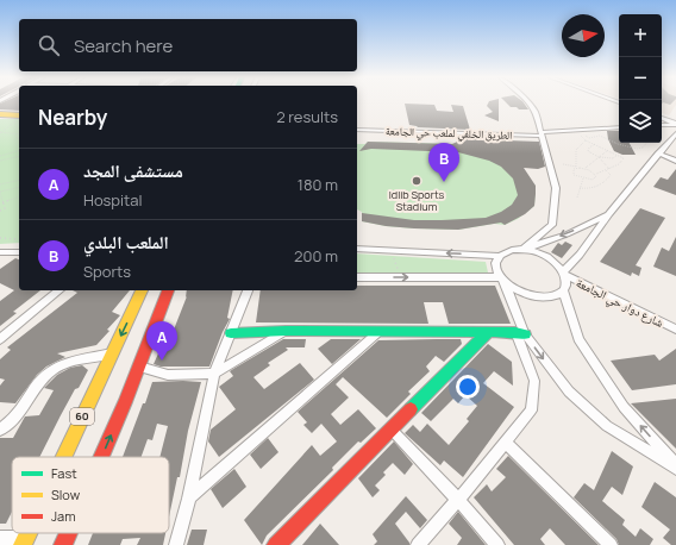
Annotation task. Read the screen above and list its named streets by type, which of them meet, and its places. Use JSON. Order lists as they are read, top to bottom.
{
  "streets": {
    "main road": ["60"],
    "street": ["الطريق الخلفي لملعب حي الجامعة", "شارع دوار حي الجامعة"]
  },
  "places": ["Idlib Sports Stadium"],
  "legend": ["Fast", "Slow", "Jam"],
  "north": "right",
  "page": {
    "map_buttons": ["+", "−"],
    "search": "Search here",
    "heading": ["Nearby", "2 results"],
    "pins": ["B", "A"],
    "list": [
      {
        "mark": "A",
        "name": "مستشفى المجد",
        "note": "Hospital",
        "value": "180 m"
      },
      {
        "mark": "B",
        "name": "الملعب البلدي",
        "note": "Sports",
        "value": "200 m"
      }
    ]
  }
}
